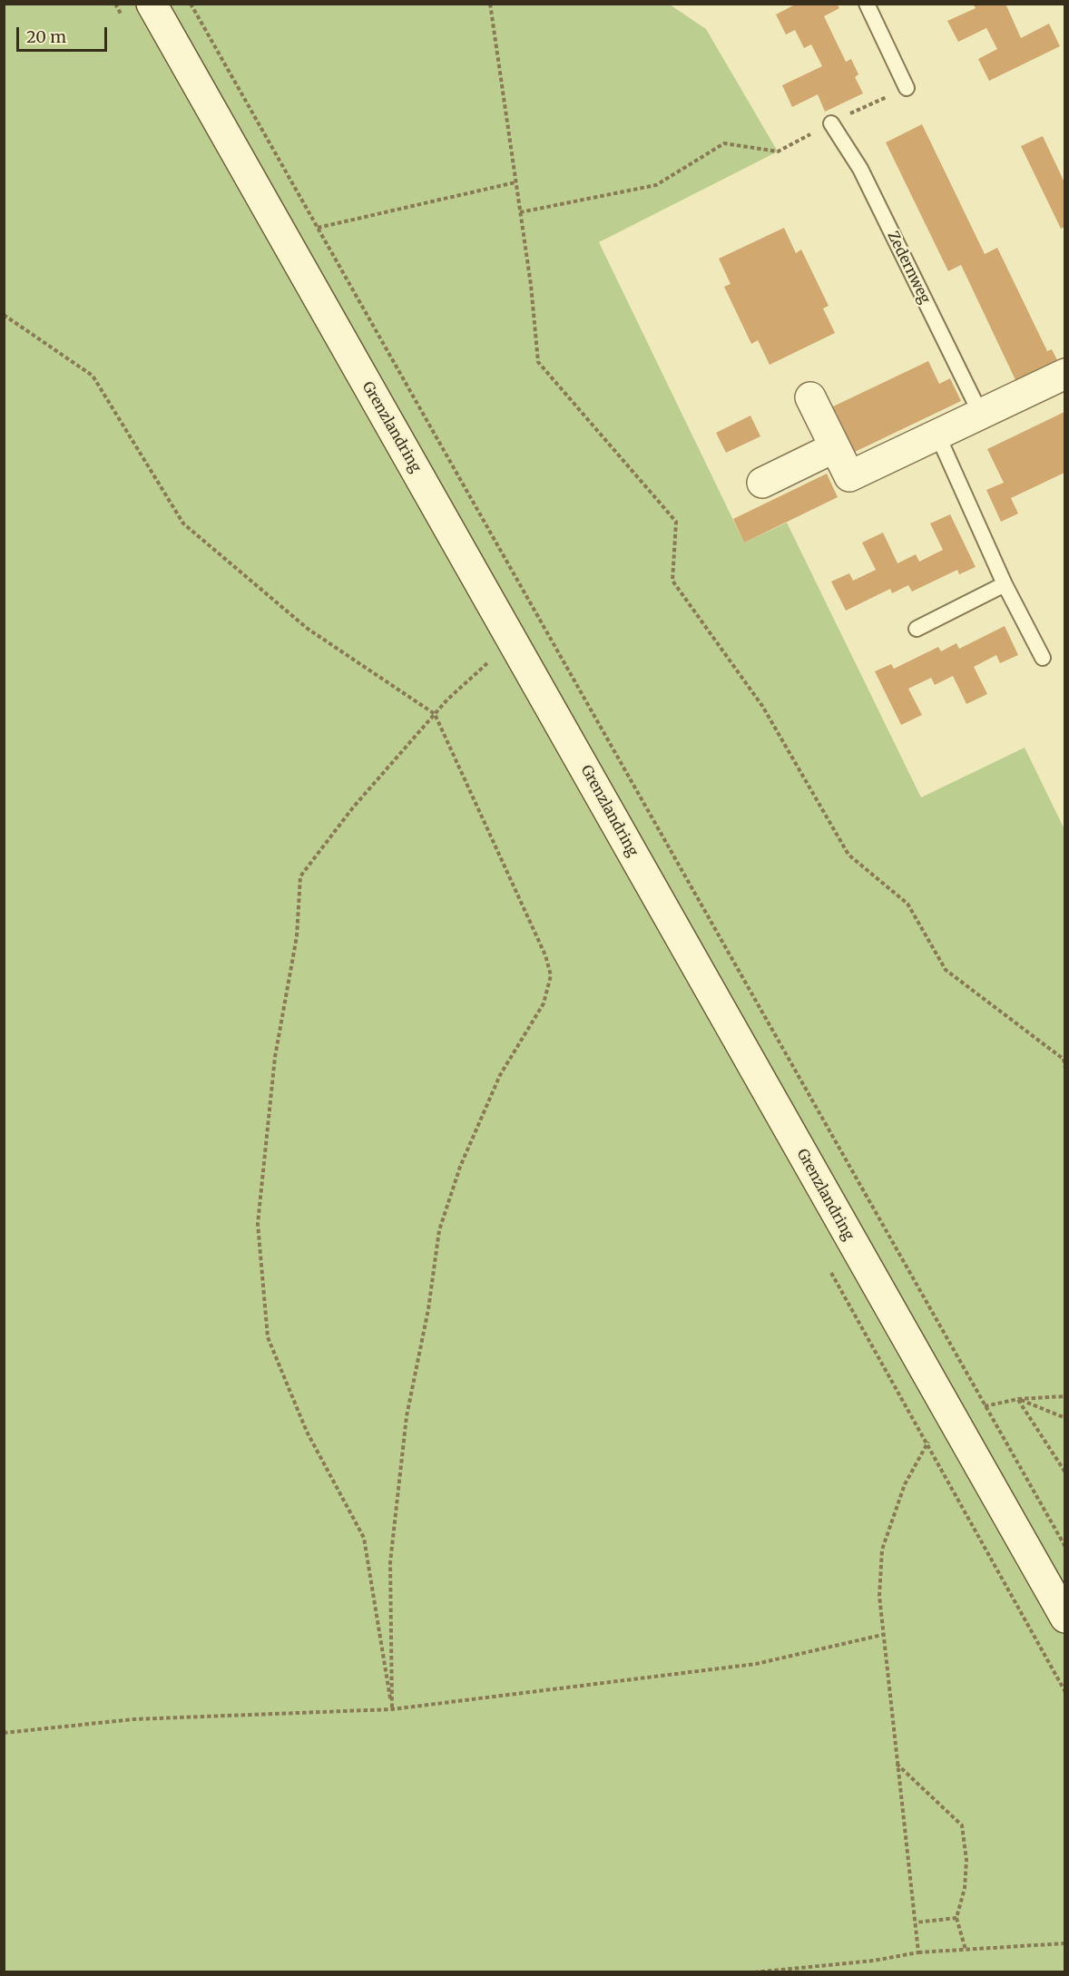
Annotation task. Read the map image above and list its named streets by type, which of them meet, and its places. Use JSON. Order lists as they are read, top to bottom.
{
  "streets": {
    "main road": ["Grenzlandring"],
    "lane": ["Zedernweg"]
  },
  "scale_bar": "20 m"
}
